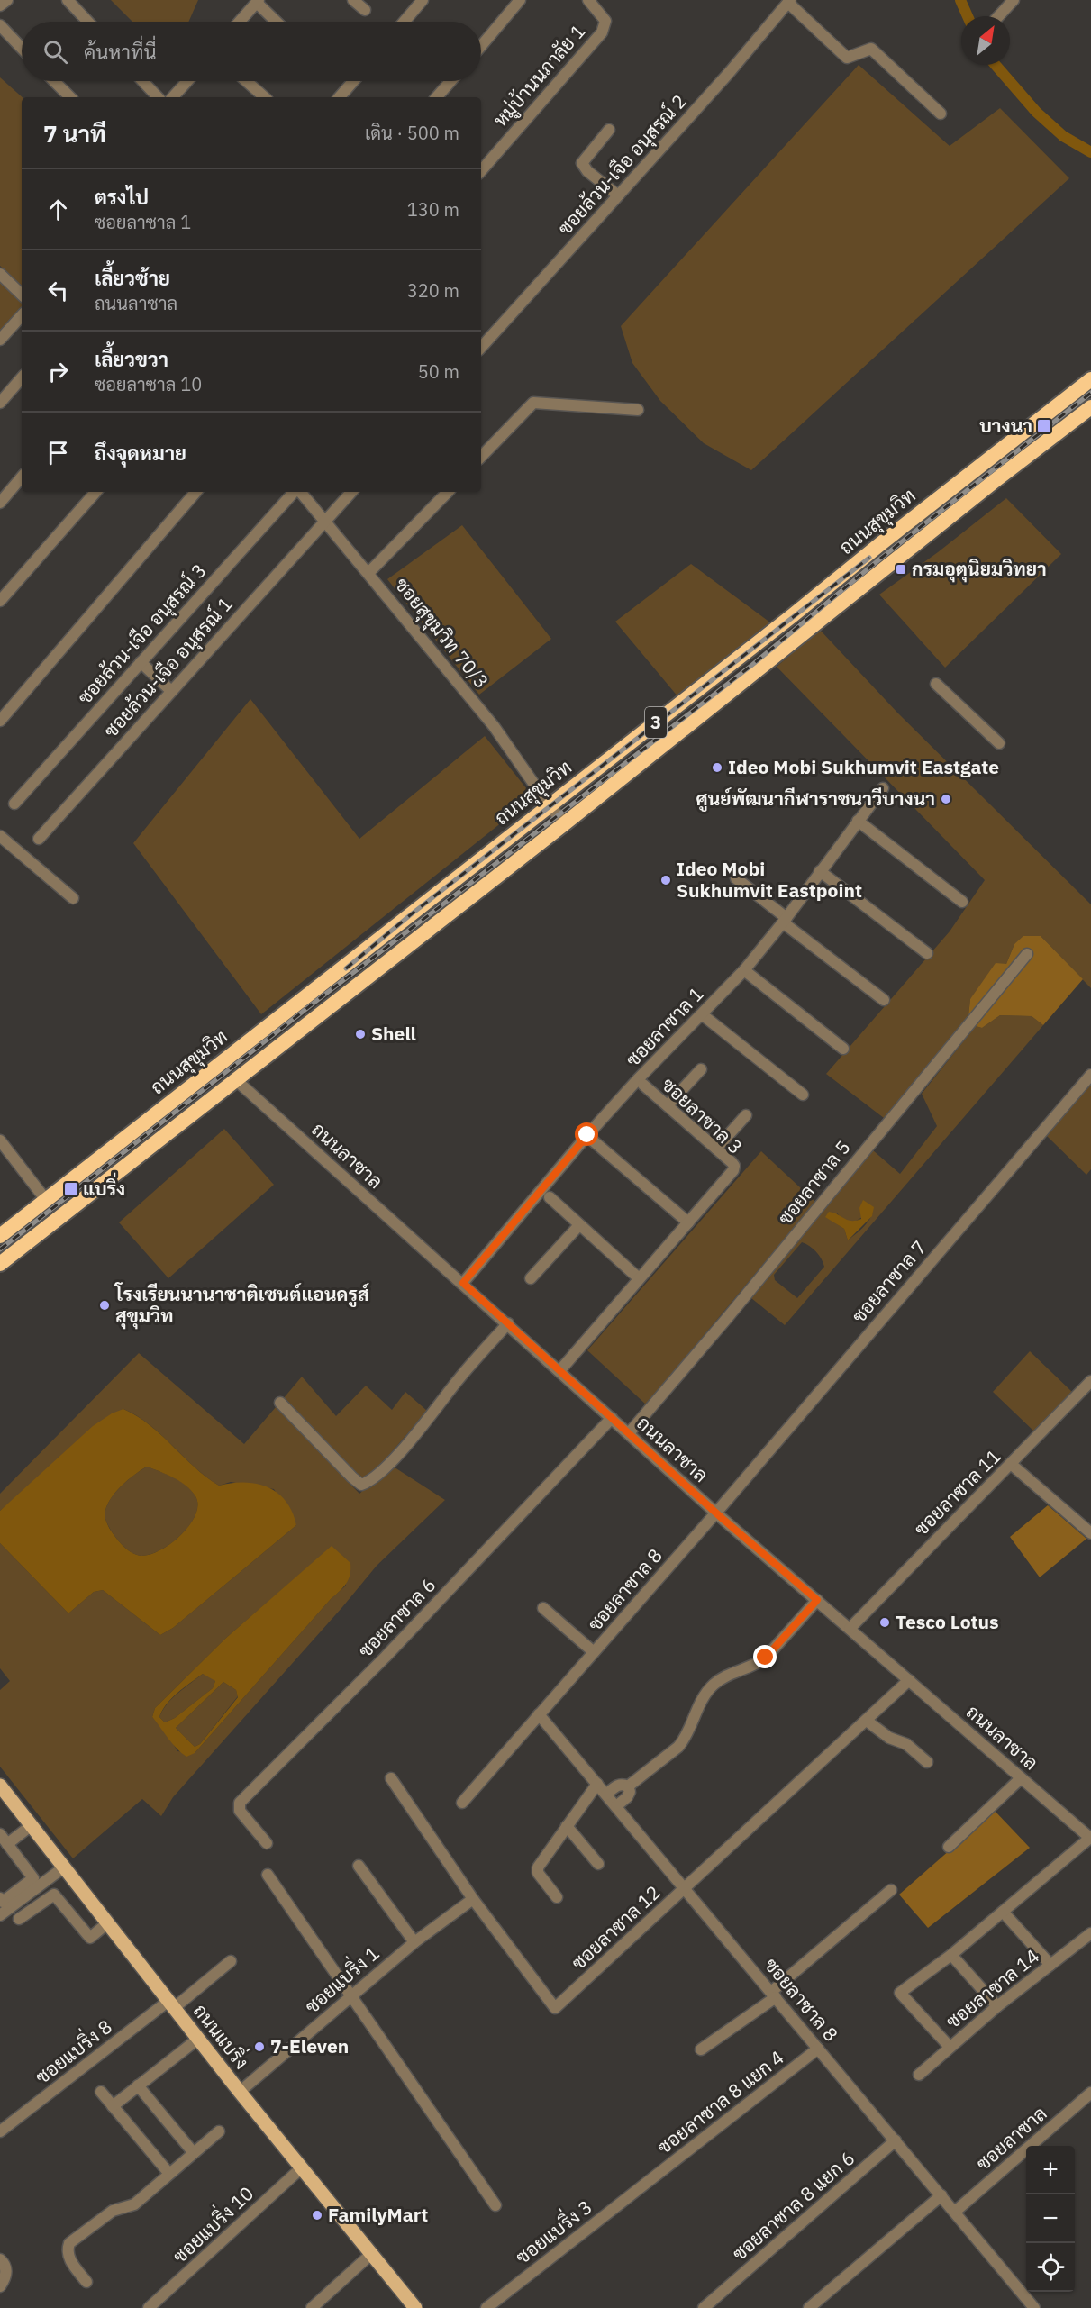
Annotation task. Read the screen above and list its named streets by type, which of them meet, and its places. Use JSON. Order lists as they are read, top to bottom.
{
  "streets": {
    "highway": ["ถนนสุขุมวิท", "3"],
    "main road": ["ถนนแบริ่ง"],
    "street": [
      "หมู่บ้านนภาลัย 1",
      "ซอยล้วน-เจือ อนุสรณ์ 2",
      "ซอยสุขุมวิท 70/3",
      "ซอยล้วน-เจือ อนุสรณ์ 3",
      "ซอยล้วน-เจือ อนุสรณ์ 1",
      "ซอยลาซาล 1",
      "ซอยลาซาล 3",
      "ถนนลาซาล",
      "ซอยลาซาล 5",
      "ซอยลาซาล 7",
      "ซอยลาซาล 11",
      "ซอยลาซาล 8",
      "ซอยลาซาล 6",
      "ซอยลาซาล 12",
      "ซอยแบริ่ง 1",
      "ซอยลาซาล 14",
      "ซอยแบริ่ง 8",
      "ซอยลาซาล 8 แยก 4",
      "ซอยลาซาล",
      "ซอยลาซาล 8 แยก 6",
      "ซอยแบริ่ง 10",
      "ซอยแบริ่ง 3"
    ]
  },
  "crossings": [
    ["ถนนสุขุมวิท", "ซอยสุขุมวิท 70/3"],
    ["ซอยสุขุมวิท 70/3", "ซอยล้วน-เจือ อนุสรณ์ 1"],
    ["ซอยสุขุมวิท 70/3", "3"],
    ["3", "ถนนลาซาล"],
    ["ซอยลาซาล 1", "ถนนลาซาล"],
    ["ซอยลาซาล 3", "ถนนลาซาล"],
    ["ถนนลาซาล", "ซอยลาซาล 5"],
    ["ถนนลาซาล", "ซอยลาซาล 7"],
    ["ถนนลาซาล", "ซอยลาซาล 11"],
    ["ถนนลาซาล", "ซอยลาซาล 8"],
    ["ถนนลาซาล", "ซอยลาซาล 6"],
    ["ถนนลาซาล", "ซอยลาซาล 12"],
    ["ซอยลาซาล 7", "ซอยลาซาล 8"],
    ["ซอยลาซาล 8", "ซอยลาซาล 12"],
    ["ซอยลาซาล 8", "ซอยลาซาล 8 แยก 4"],
    ["ซอยลาซาล 8", "ซอยลาซาล"],
    ["ซอยลาซาล 8", "ซอยลาซาล 8 แยก 6"],
    ["ซอยลาซาล 12", "ซอยแบริ่ง 1"],
    ["ซอยแบริ่ง 1", "ถนนแบริ่ง"],
    ["ถนนแบริ่ง", "ซอยแบริ่ง 8"],
    ["ถนนแบริ่ง", "ซอยแบริ่ง 10"],
    ["ซอยลาซาล 8 แยก 4", "ซอยแบริ่ง 3"]
  ],
  "places": {
    "transit": ["บางนา", "กรมอุตุนิยมวิทยา", "แบริ่ง"],
    "other": [
      "Ideo Mobi Sukhumvit Eastgate",
      "ศูนย์พัฒนากีฬาราชนาวีบางนา",
      "Ideo Mobi Sukhumvit Eastpoint",
      "Shell",
      "โรงเรียนนานาชาติเซนต์แอนดรูส์ สุขุมวิท",
      "Tesco Lotus",
      "7-Eleven",
      "FamilyMart"
    ]
  },
  "north": "top right",
  "page": {
    "search": "ค้นหาที่นี่",
    "heading": ["7 นาที", "เดิน · 500 m"],
    "list": [
      ["ตรงไป", "ซอยลาซาล 1", "130 m"],
      ["เลี้ยวซ้าย", "ถนนลาซาล", "320 m"],
      ["เลี้ยวขวา", "ซอยลาซาล 10", "50 m"],
      "ถึงจุดหมาย"
    ],
    "map_buttons": ["+", "−"]
  }
}
